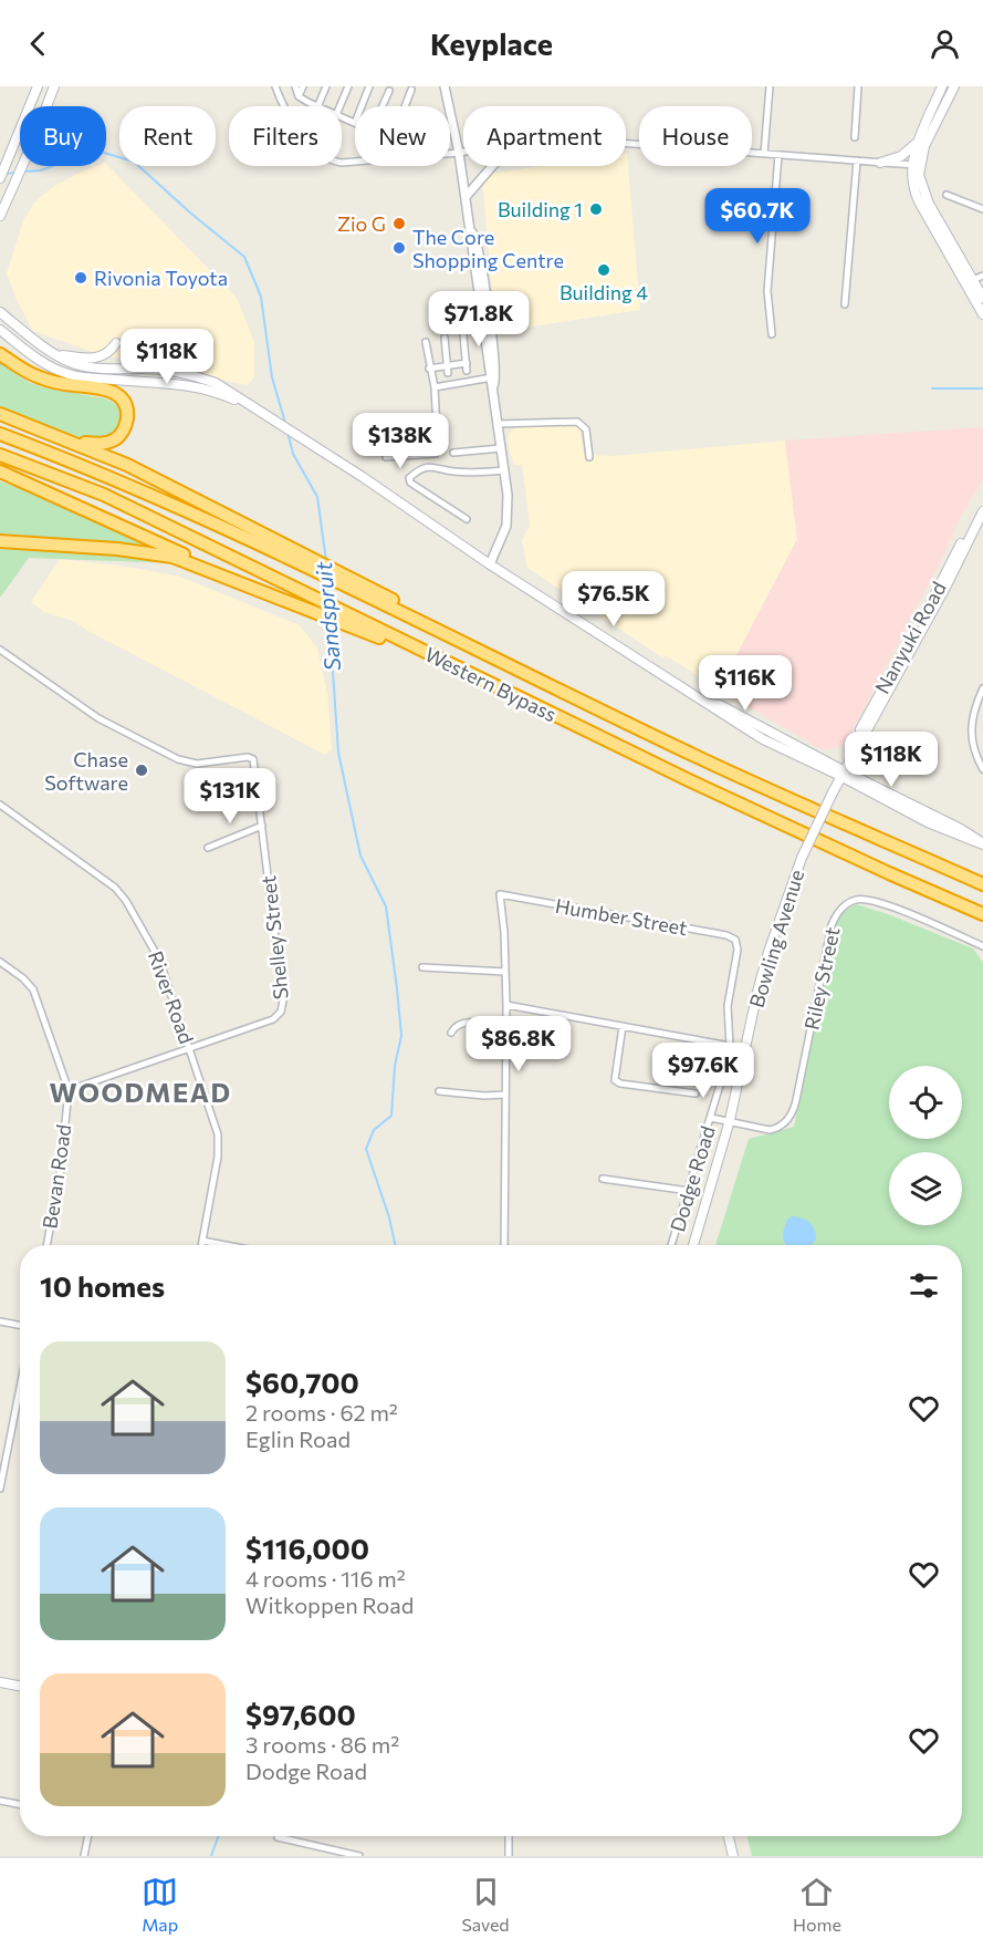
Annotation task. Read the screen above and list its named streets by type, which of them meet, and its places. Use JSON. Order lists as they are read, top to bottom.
{
  "streets": {
    "highway": ["Western Bypass"],
    "main road": ["Nanyuki Road", "Bowling Avenue"],
    "street": [
      "Humber Street",
      "Shelley Street",
      "Riley Street",
      "River Road",
      "Bevan Road",
      "Dodge Road"
    ]
  },
  "crossings": [
    ["Nanyuki Road", "Bowling Avenue"],
    ["Humber Street", "Dodge Road"],
    ["Shelley Street", "River Road"],
    ["Shelley Street", "Bevan Road"],
    ["Bowling Avenue", "Riley Street"],
    ["Riley Street", "Dodge Road"]
  ],
  "districts": ["WOODMEAD"],
  "water": ["Sandspruit"],
  "places": [
    "Building 1",
    "Zio G",
    "The Core Shopping Centre",
    "Building 4",
    "Rivonia Toyota",
    "Chase Software"
  ],
  "page": {
    "header": "Keyplace",
    "chip": [
      "Buy",
      "Rent",
      "Filters",
      "New",
      "Apartment",
      "House"
    ],
    "price": [
      "$60.7K",
      "$71.8K",
      "$118K",
      "$138K",
      "$76.5K",
      "$116K",
      "$118K",
      "$131K",
      "$86.8K",
      "$97.6K"
    ],
    "heading": "10 homes",
    "list": [
      {
        "name": "$60,700",
        "note": "2 rooms · 62 m² · Eglin Road"
      },
      {
        "name": "$116,000",
        "note": "4 rooms · 116 m² · Witkoppen Road"
      },
      {
        "name": "$97,600",
        "note": "3 rooms · 86 m² · Dodge Road"
      }
    ],
    "tabs": ["Map", "Saved", "Home"]
  }
}
